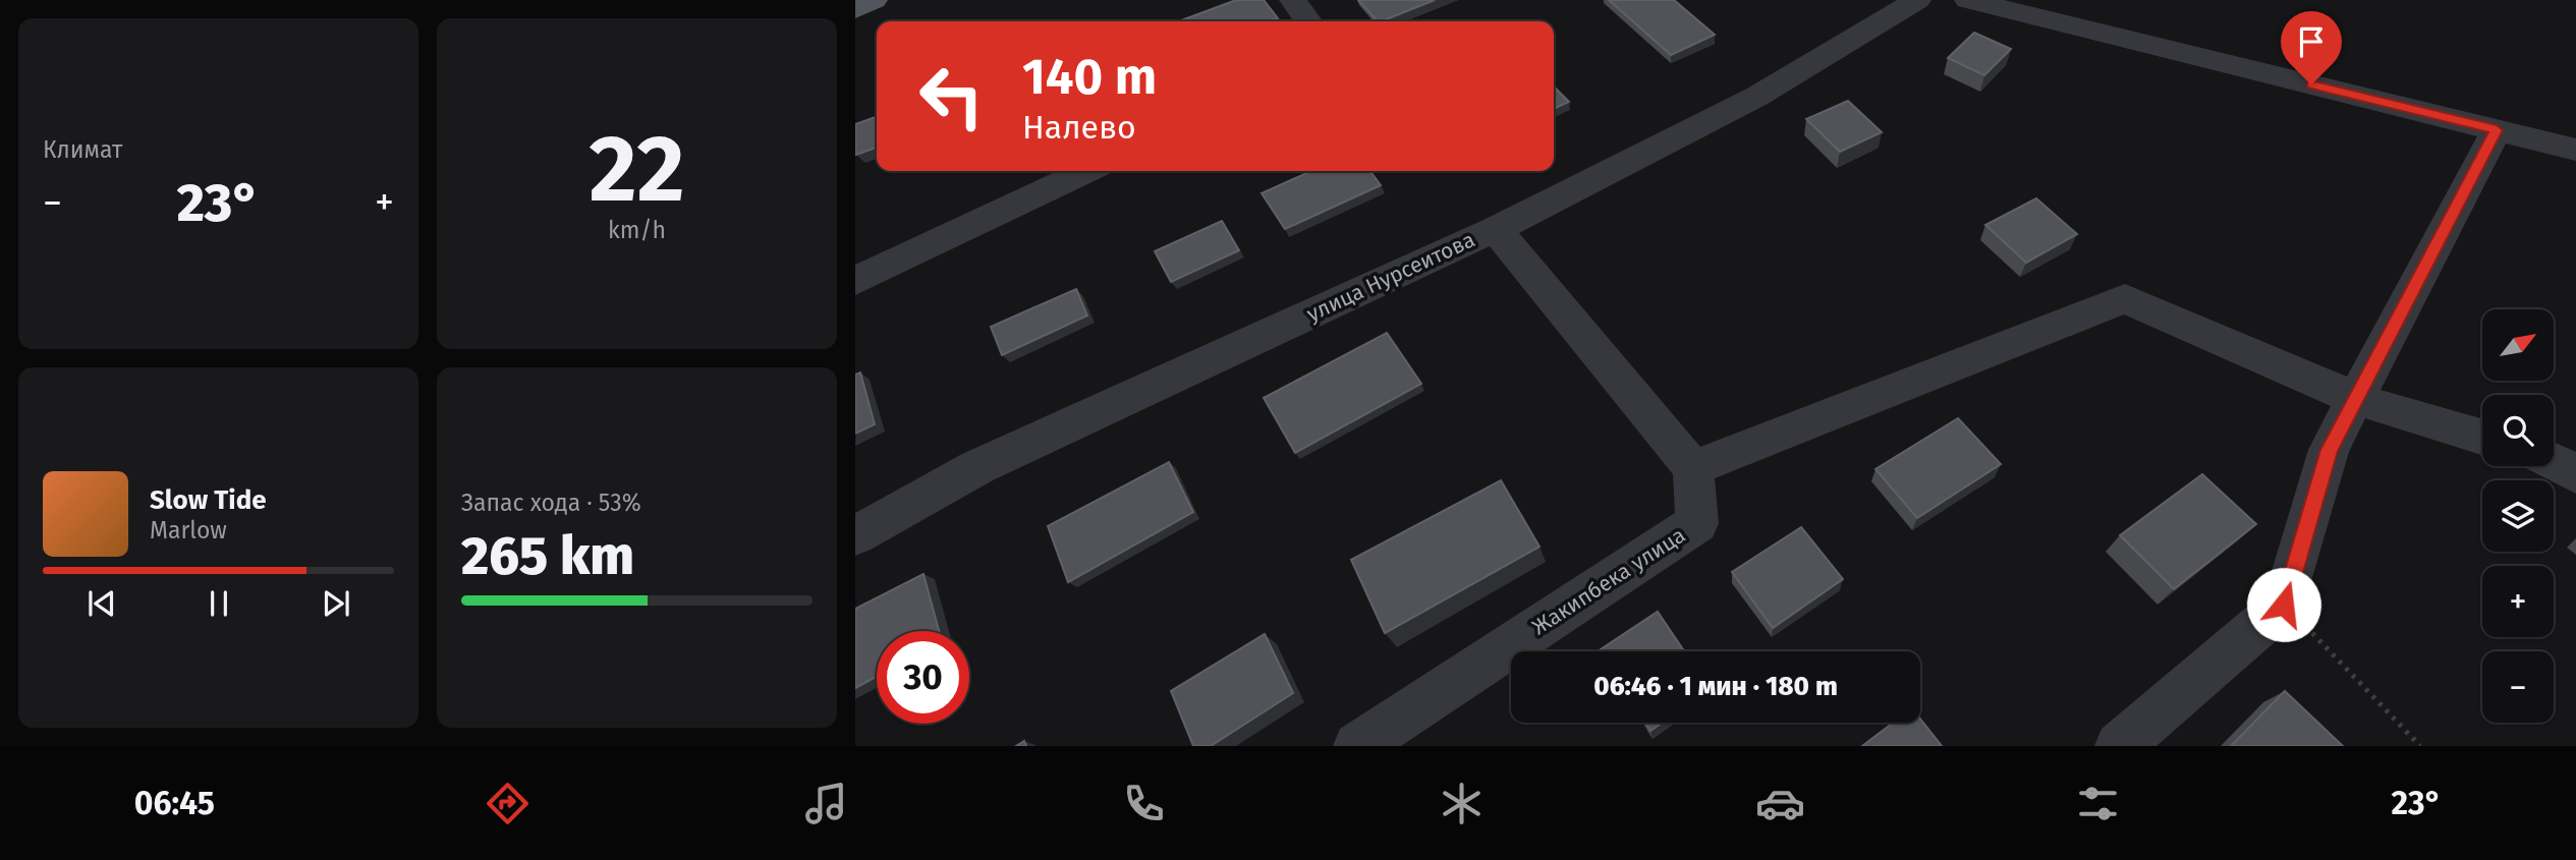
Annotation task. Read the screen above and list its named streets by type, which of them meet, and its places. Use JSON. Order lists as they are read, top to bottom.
{
  "streets": {
    "street": ["улица Нурсеитова", "Жакипбека улица"]
  },
  "north": "top right",
  "page": {
    "tile": [
      "Климат",
      ["22", "km/h"],
      ["Запас хода · 53%", "265 km"]
    ],
    "turn": ["140 m", "Налево"],
    "heat": ["−", "23°", "+"],
    "map_buttons": ["+", "−"],
    "song": ["Slow Tide", "Marlow"],
    "limit": "30",
    "trip": "06:46 · 1 мин · 180 m",
    "tabs": ["06:45", "23°"]
  }
}
